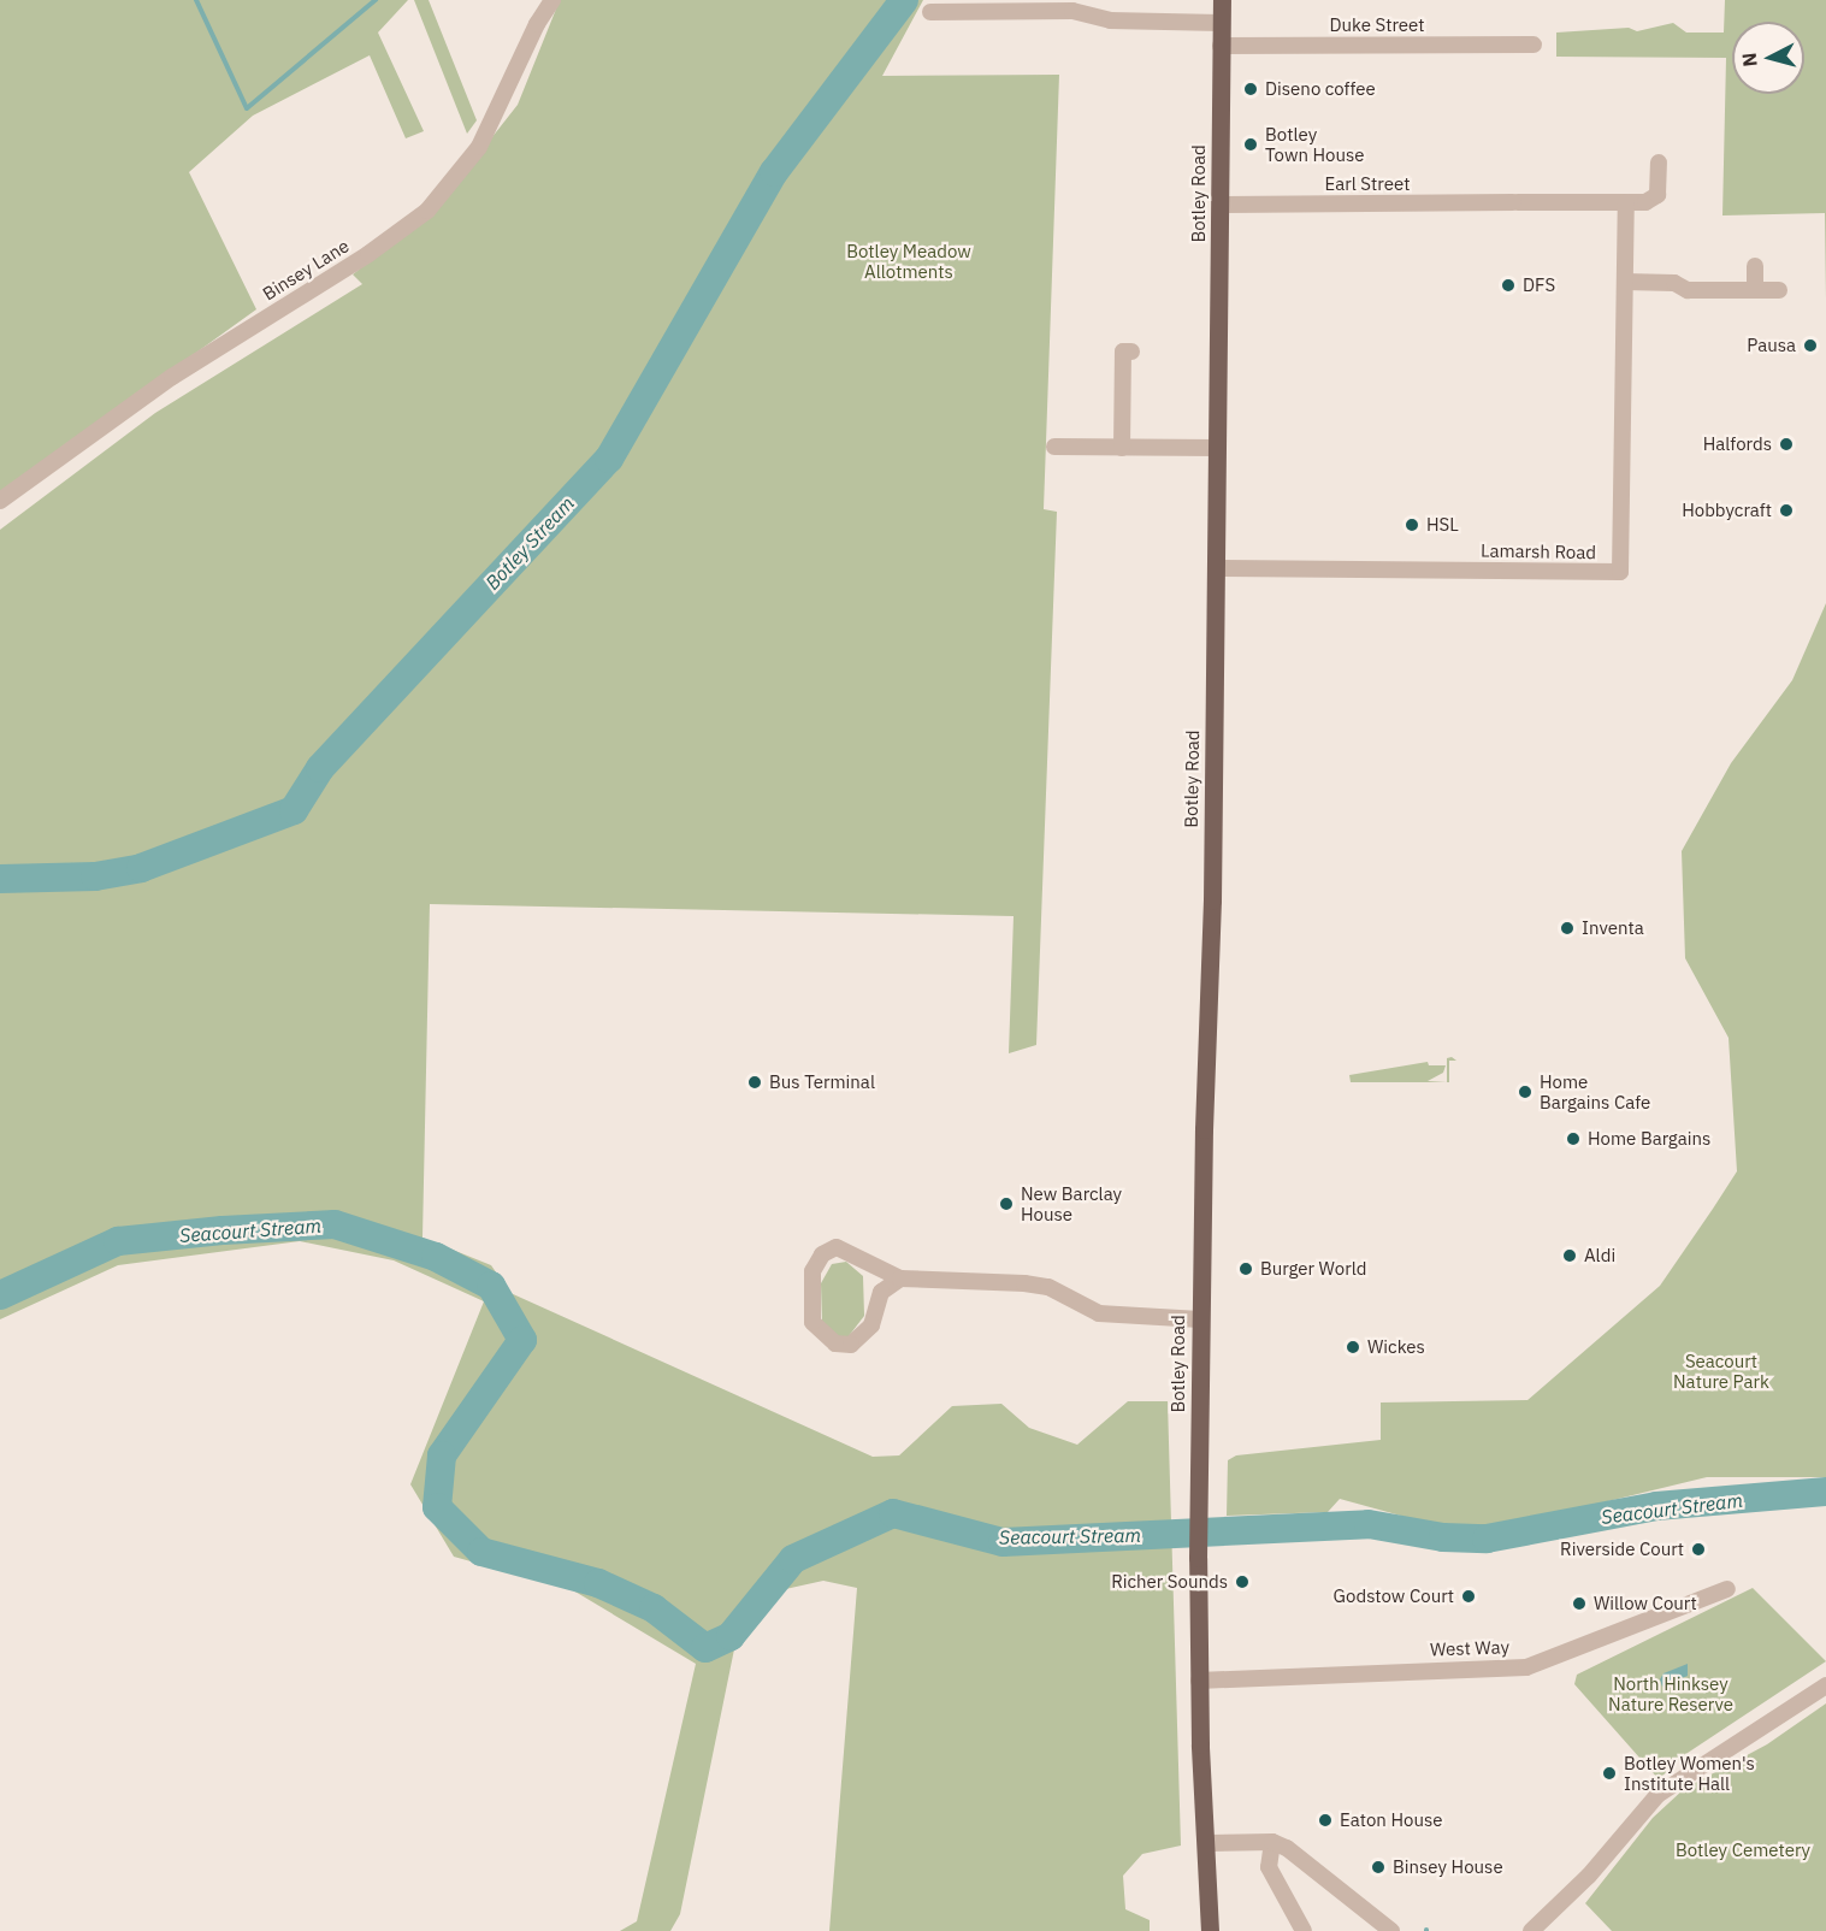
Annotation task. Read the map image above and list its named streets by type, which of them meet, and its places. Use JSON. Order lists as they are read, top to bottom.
{
  "streets": {
    "main road": ["Botley Road"],
    "street": [
      "Duke Street",
      "Earl Street",
      "Binsey Lane",
      "Lamarsh Road",
      "West Way"
    ]
  },
  "crossings": [
    ["Duke Street", "Botley Road"],
    ["Earl Street", "Botley Road"],
    ["Earl Street", "Lamarsh Road"],
    ["Botley Road", "Lamarsh Road"],
    ["Botley Road", "West Way"]
  ],
  "water": ["Botley Stream", "Seacourt Stream"],
  "parks": [
    "Botley Meadow Allotments",
    "Seacourt Nature Park",
    "North Hinksey Nature Reserve",
    "Botley Cemetery"
  ],
  "places": [
    "Diseno coffee",
    "Botley Town House",
    "DFS",
    "Pausa",
    "Halfords",
    "Hobbycraft",
    "HSL",
    "Inventa",
    "Bus Terminal",
    "Home Bargains Cafe",
    "Home Bargains",
    "New Barclay House",
    "Aldi",
    "Burger World",
    "Wickes",
    "Riverside Court",
    "Richer Sounds",
    "Godstow Court",
    "Willow Court",
    "Botley Women's Institute Hall",
    "Eaton House",
    "Binsey House"
  ],
  "north": "left"
}
